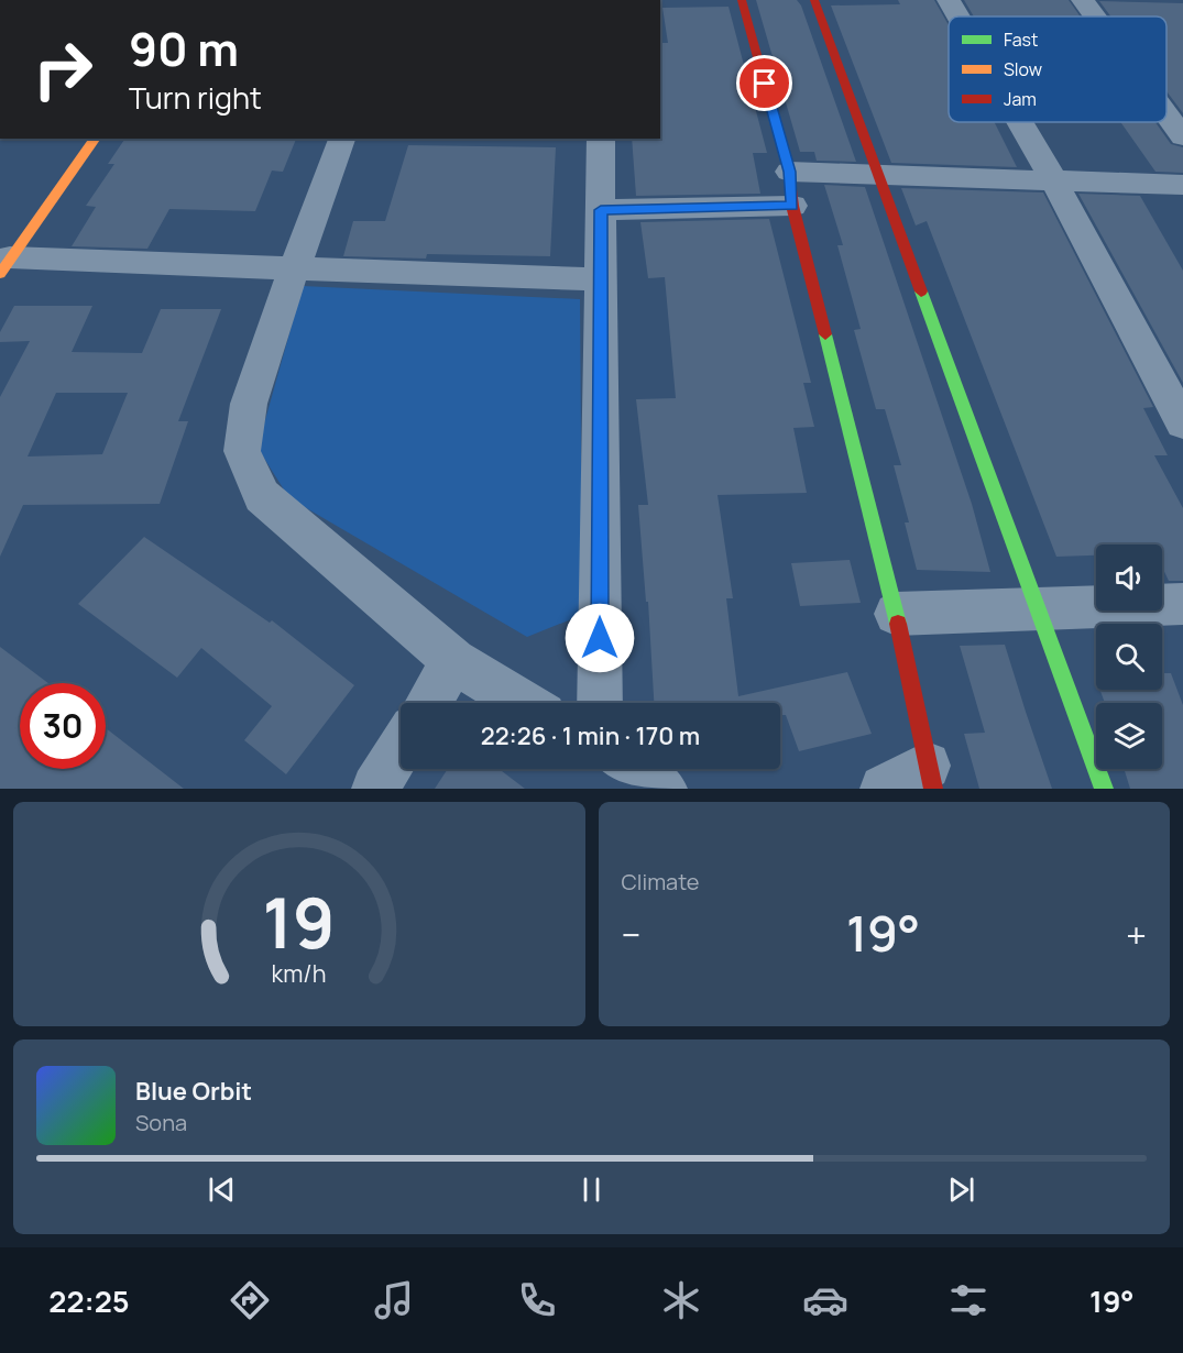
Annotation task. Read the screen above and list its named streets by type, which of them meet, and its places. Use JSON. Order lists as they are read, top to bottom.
{
  "legend": ["Fast", "Slow", "Jam"],
  "page": {
    "turn": ["90 m", "Turn right"],
    "limit": "30",
    "trip": "22:26 · 1 min · 170 m",
    "tile": "Climate",
    "heat": ["−", "19°", "+"],
    "song": ["Blue Orbit", "Sona"],
    "tabs": ["22:25", "19°"],
    "gauge": ["19", "km/h"]
  }
}
